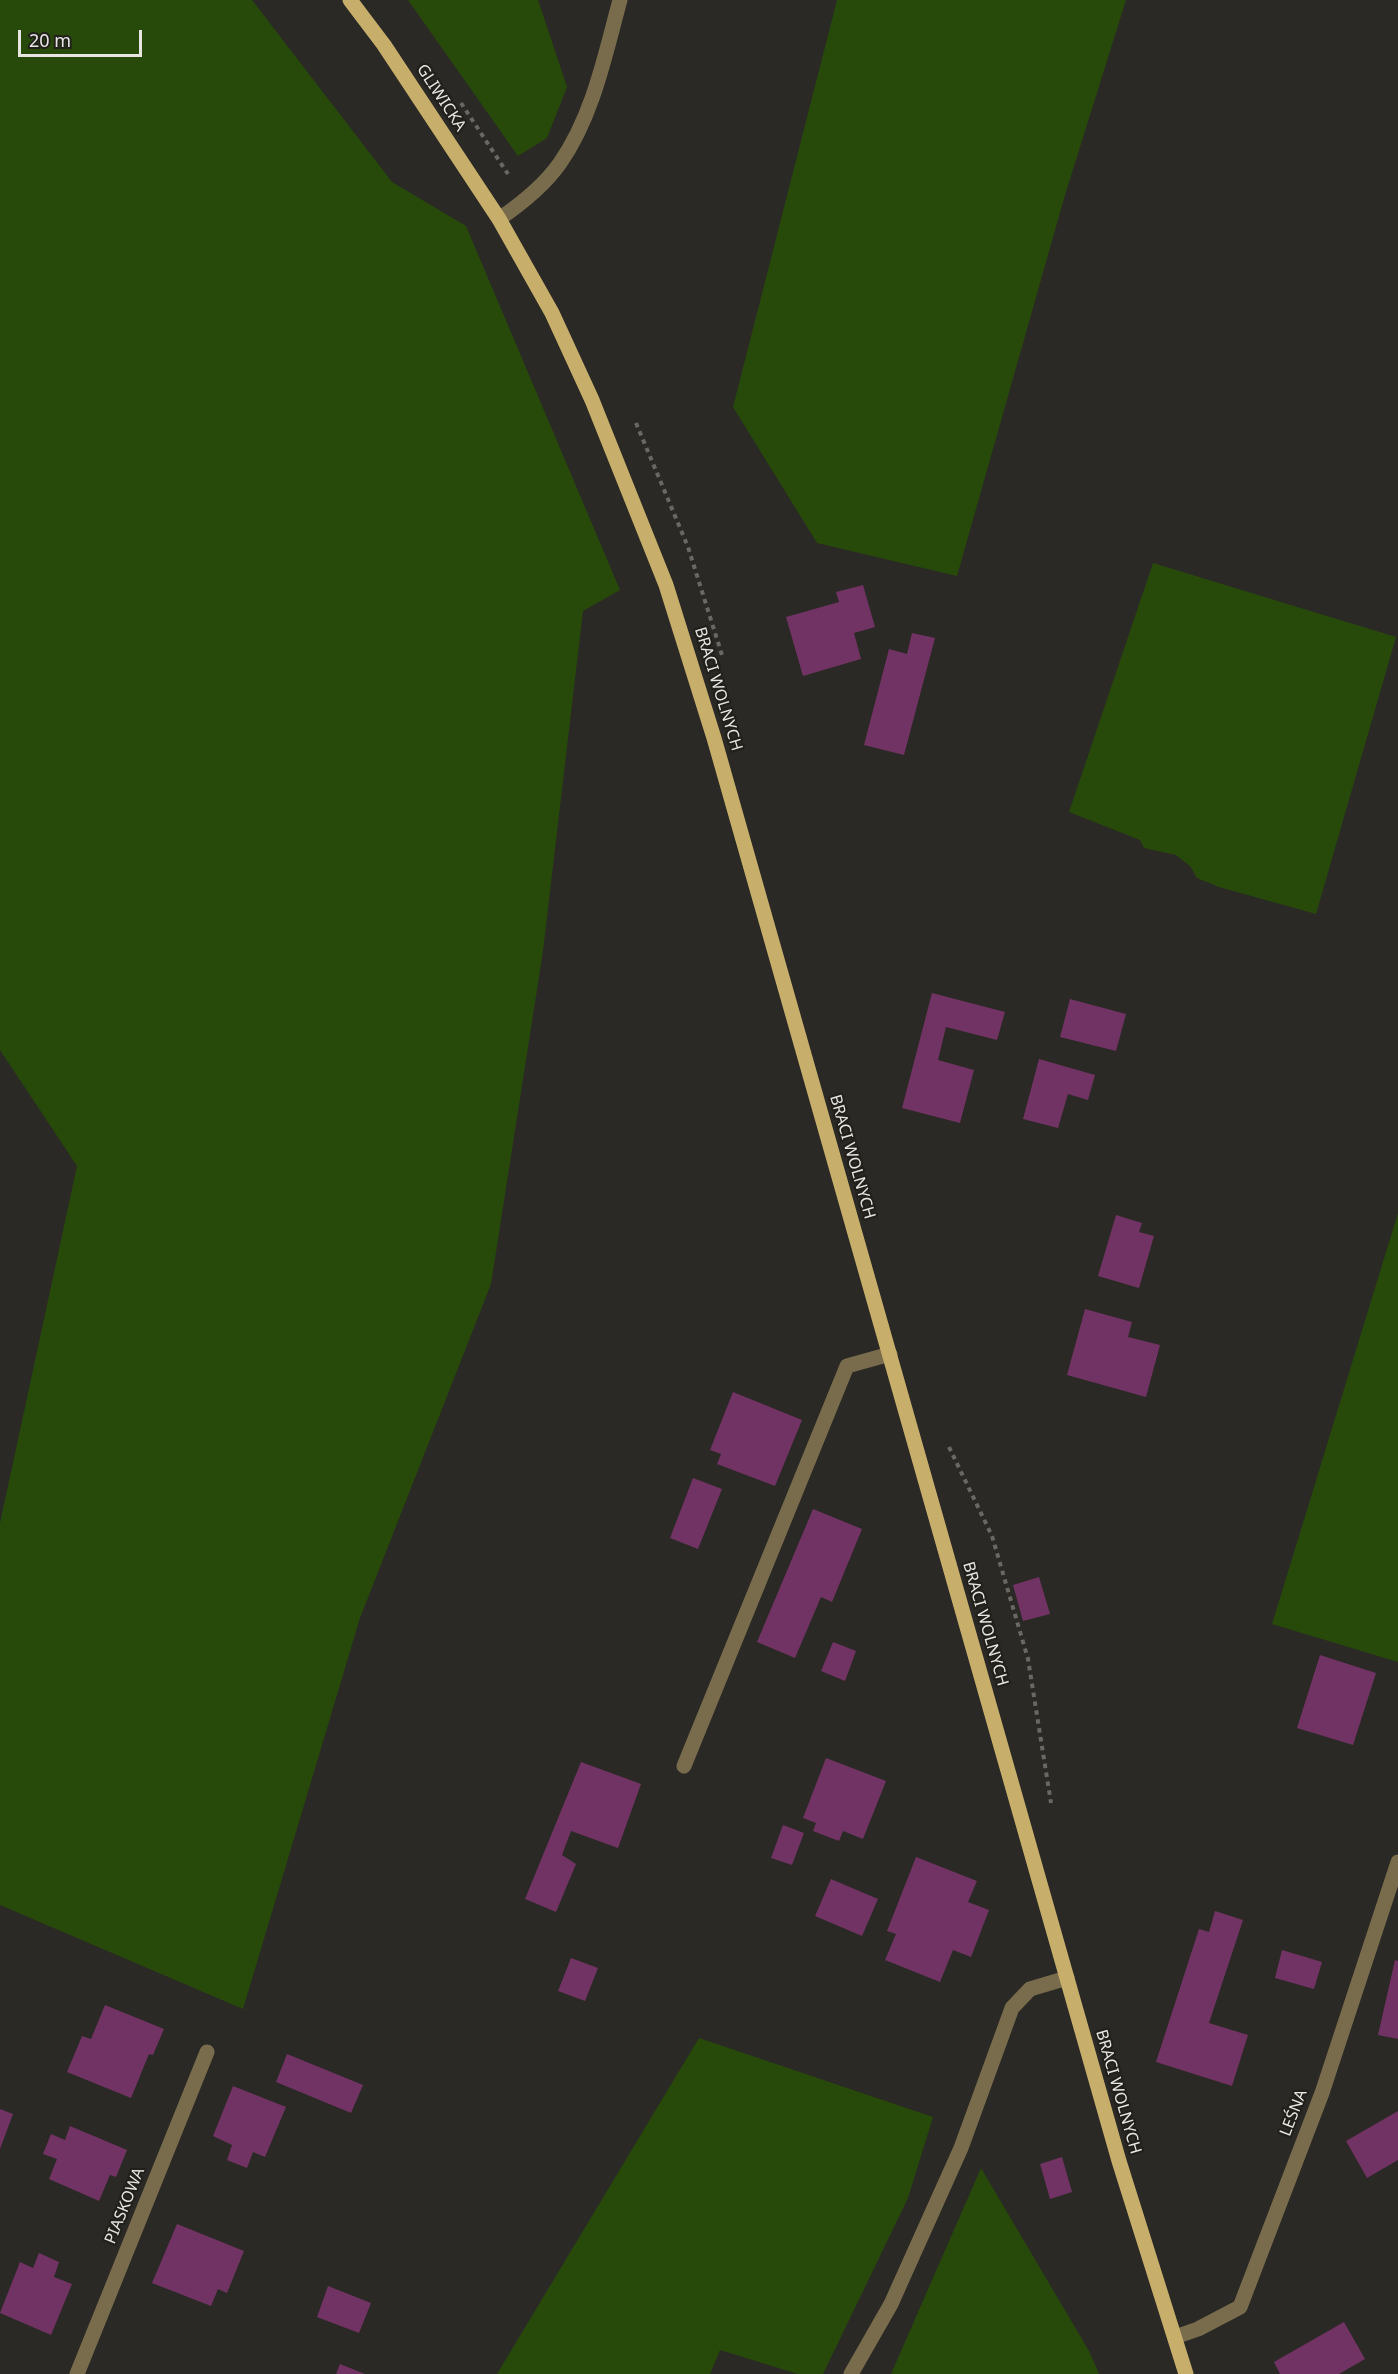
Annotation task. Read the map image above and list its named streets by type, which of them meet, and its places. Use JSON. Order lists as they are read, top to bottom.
{
  "streets": {
    "main road": ["GLIWICKA", "BRACI WOLNYCH"],
    "street": ["LEŚNA", "PIASKOWA"]
  },
  "crossings": [
    ["GLIWICKA", "BRACI WOLNYCH"],
    ["BRACI WOLNYCH", "LEŚNA"]
  ],
  "scale_bar": "20 m"
}
